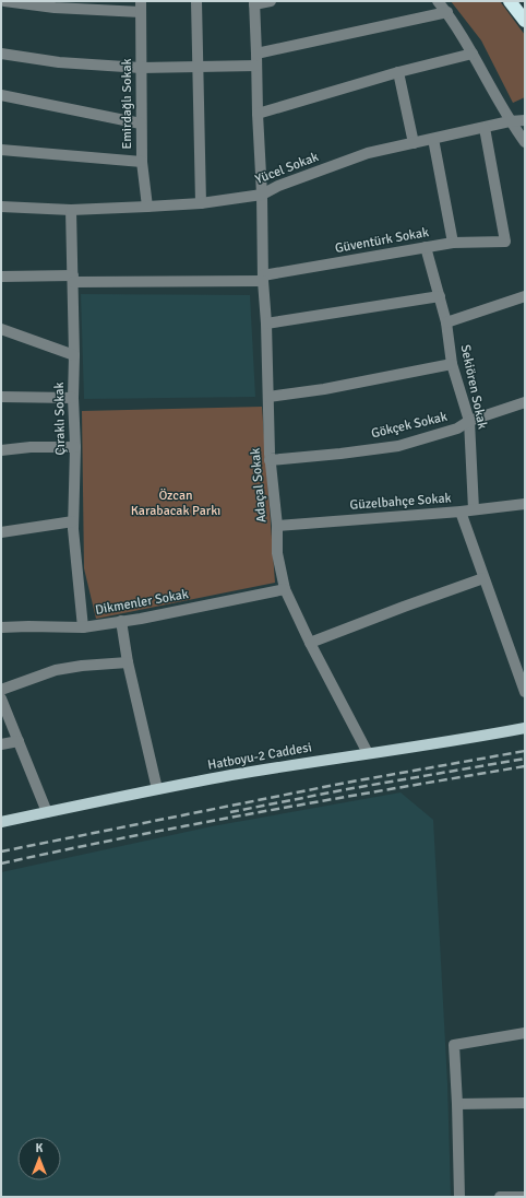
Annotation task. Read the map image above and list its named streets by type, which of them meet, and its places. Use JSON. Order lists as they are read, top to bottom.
{
  "streets": {
    "main road": ["Hatboyu-2 Caddesi"],
    "street": [
      "Emirdağlı Sokak",
      "Yücel Sokak",
      "Güventürk Sokak",
      "Sekiören Sokak",
      "Çıraklı Sokak",
      "Gökçek Sokak",
      "Adaçal Sokak",
      "Güzelbahçe Sokak",
      "Dikmenler Sokak"
    ]
  },
  "crossings": [
    ["Emirdağlı Sokak", "Yücel Sokak"],
    ["Yücel Sokak", "Güventürk Sokak"],
    ["Yücel Sokak", "Çıraklı Sokak"],
    ["Yücel Sokak", "Adaçal Sokak"],
    ["Güventürk Sokak", "Sekiören Sokak"],
    ["Güventürk Sokak", "Çıraklı Sokak"],
    ["Güventürk Sokak", "Adaçal Sokak"],
    ["Sekiören Sokak", "Gökçek Sokak"],
    ["Sekiören Sokak", "Güzelbahçe Sokak"],
    ["Çıraklı Sokak", "Dikmenler Sokak"],
    ["Gökçek Sokak", "Adaçal Sokak"],
    ["Adaçal Sokak", "Güzelbahçe Sokak"],
    ["Adaçal Sokak", "Dikmenler Sokak"],
    ["Adaçal Sokak", "Hatboyu-2 Caddesi"]
  ],
  "parks": ["Özcan Karabacak Parkı"],
  "north": "top"
}
